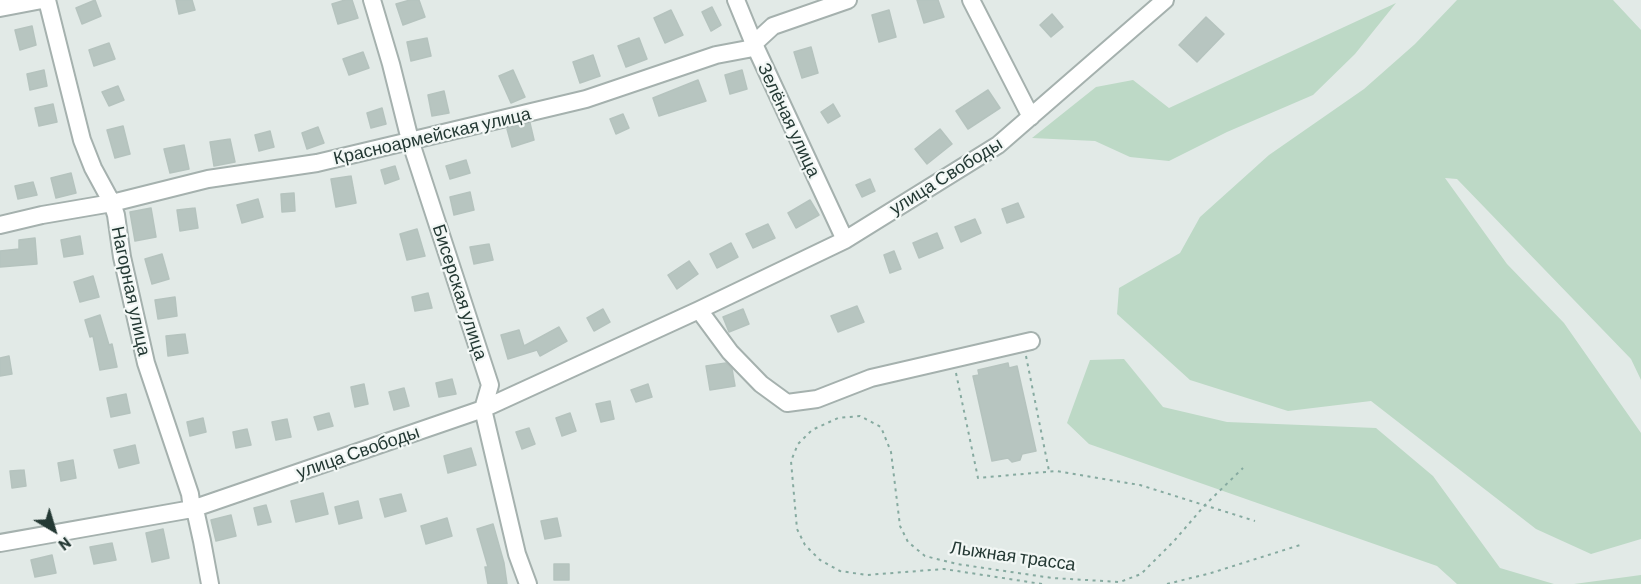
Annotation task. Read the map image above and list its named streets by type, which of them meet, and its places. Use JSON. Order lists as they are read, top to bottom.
{
  "streets": {
    "street": [
      "Зелёная улица",
      "Красноармейская улица",
      "улица Свободы",
      "Нагорная улица",
      "Бисерская улица"
    ],
    "path": ["Лыжная трасса"]
  },
  "crossings": [
    ["Зелёная улица", "Красноармейская улица"],
    ["Зелёная улица", "улица Свободы"],
    ["Красноармейская улица", "Нагорная улица"],
    ["Красноармейская улица", "Бисерская улица"],
    ["улица Свободы", "Нагорная улица"],
    ["улица Свободы", "Бисерская улица"]
  ],
  "north": "bottom right"
}
